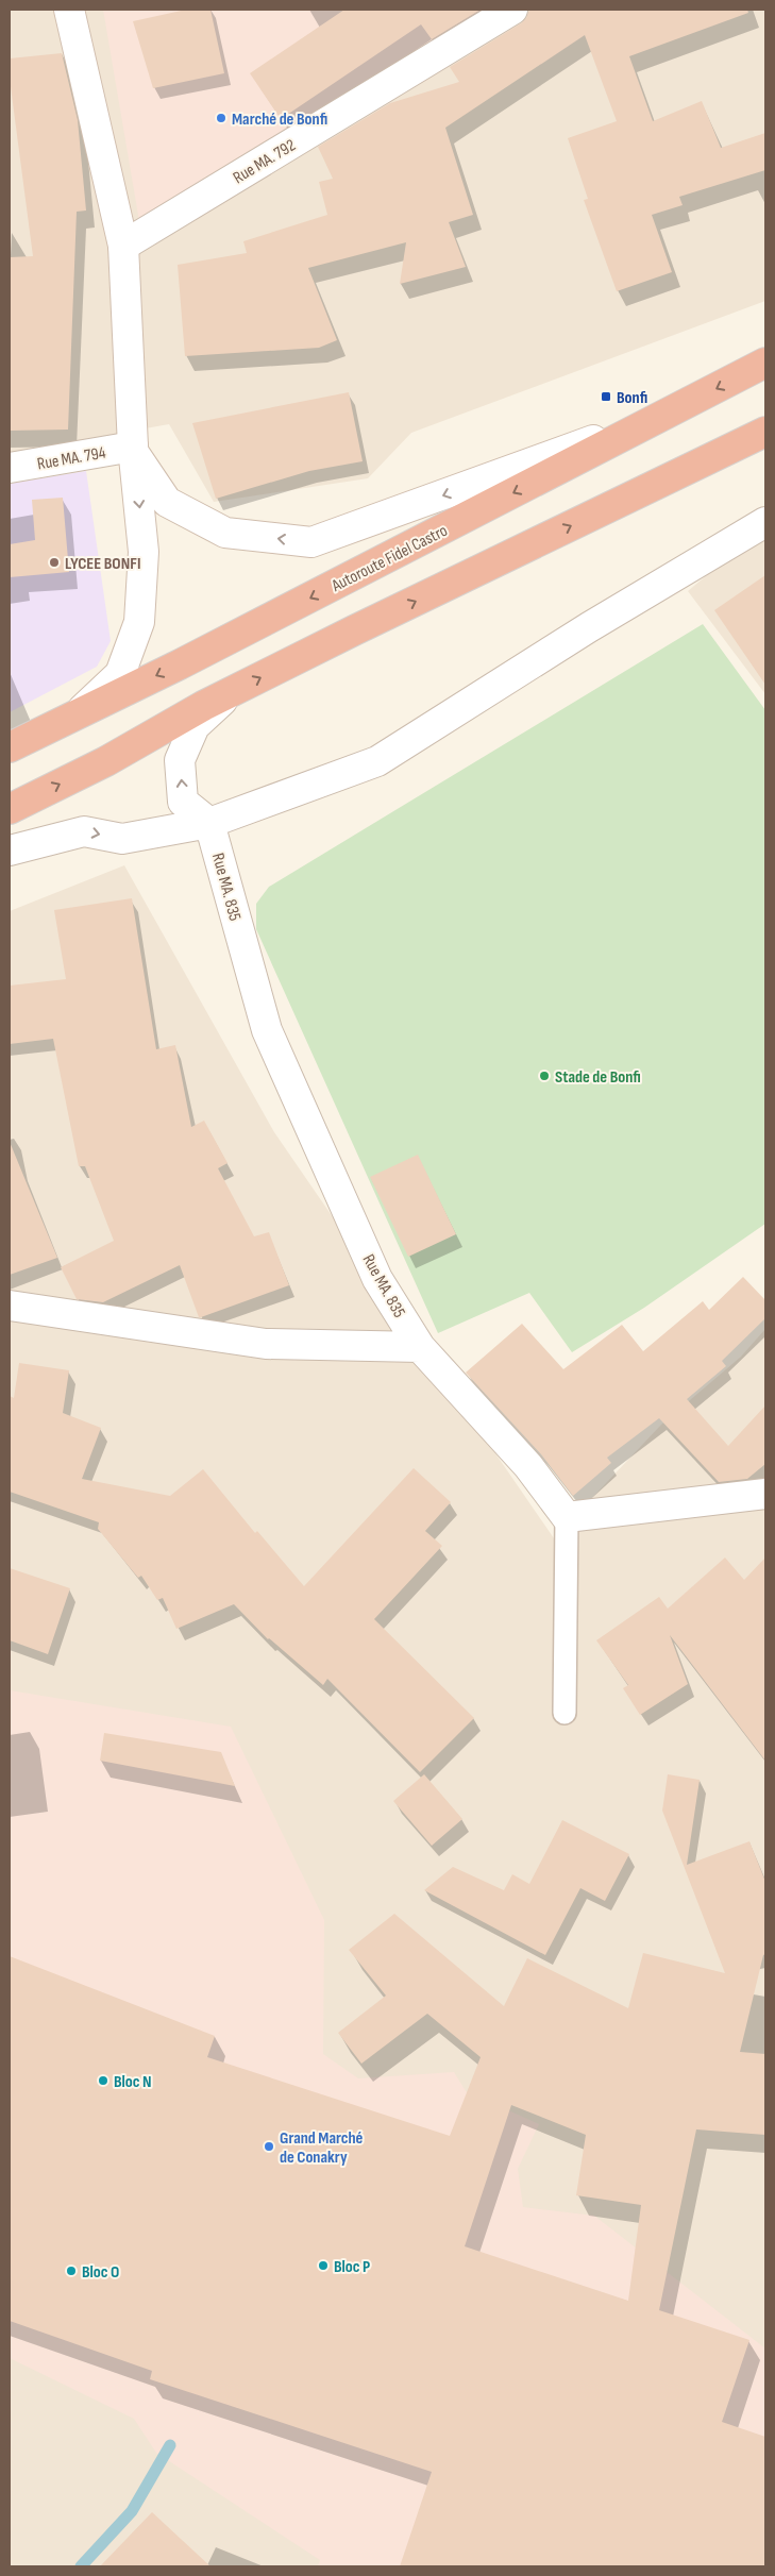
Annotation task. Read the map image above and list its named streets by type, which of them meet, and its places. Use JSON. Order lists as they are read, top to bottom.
{
  "streets": {
    "highway": ["Autoroute Fidel Castro"],
    "street": ["Rue MA. 792", "Rue MA. 794", "Rue MA. 835"]
  },
  "places": {
    "other": [
      "Marché de Bonfi",
      "LYCEE BONFI",
      "Stade de Bonfi",
      "Bloc N",
      "Grand Marché de Conakry",
      "Bloc P",
      "Bloc O"
    ],
    "transit": ["Bonfi"]
  }
}
